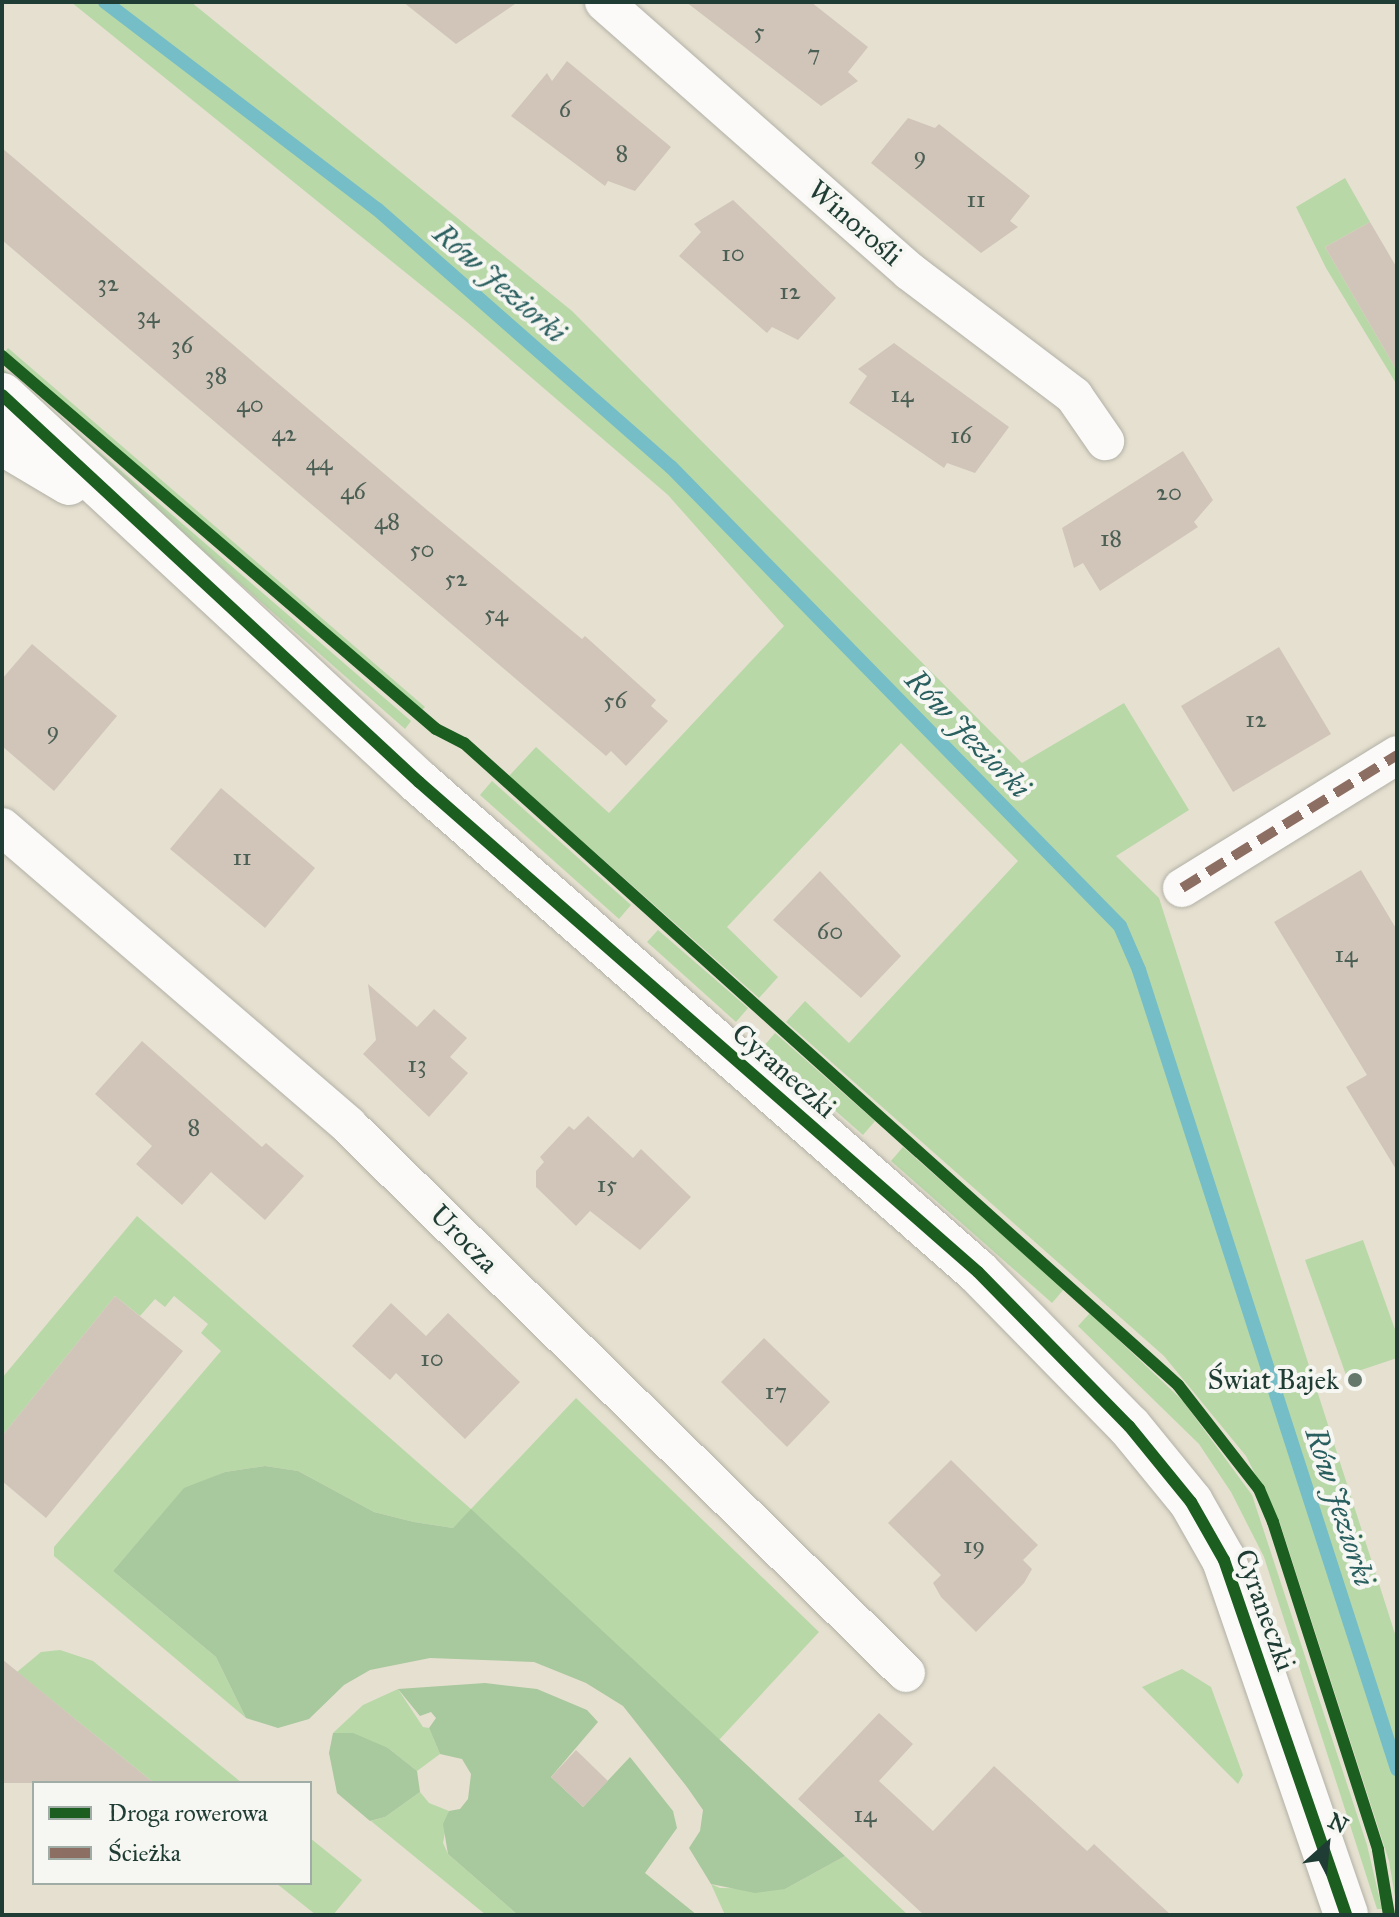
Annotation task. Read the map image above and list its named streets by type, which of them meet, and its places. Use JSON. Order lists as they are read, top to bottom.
{
  "streets": {
    "street": ["Winorośli", "Cyraneczki", "Urocza"]
  },
  "water": ["Rów Jeziorki"],
  "places": ["Świat Bajek"],
  "house_numbers": [
    "5",
    "7",
    "6",
    "8",
    "9",
    "11",
    "10",
    "32",
    "12",
    "34",
    "36",
    "38",
    "14",
    "40",
    "42",
    "16",
    "44",
    "46",
    "20",
    "48",
    "18",
    "50",
    "52",
    "54",
    "56",
    "12",
    "9",
    "11",
    "60",
    "14",
    "13",
    "8",
    "15",
    "10",
    "17",
    "19",
    "14"
  ],
  "legend": ["Droga rowerowa", "Ścieżka"],
  "north": "top right"
}
